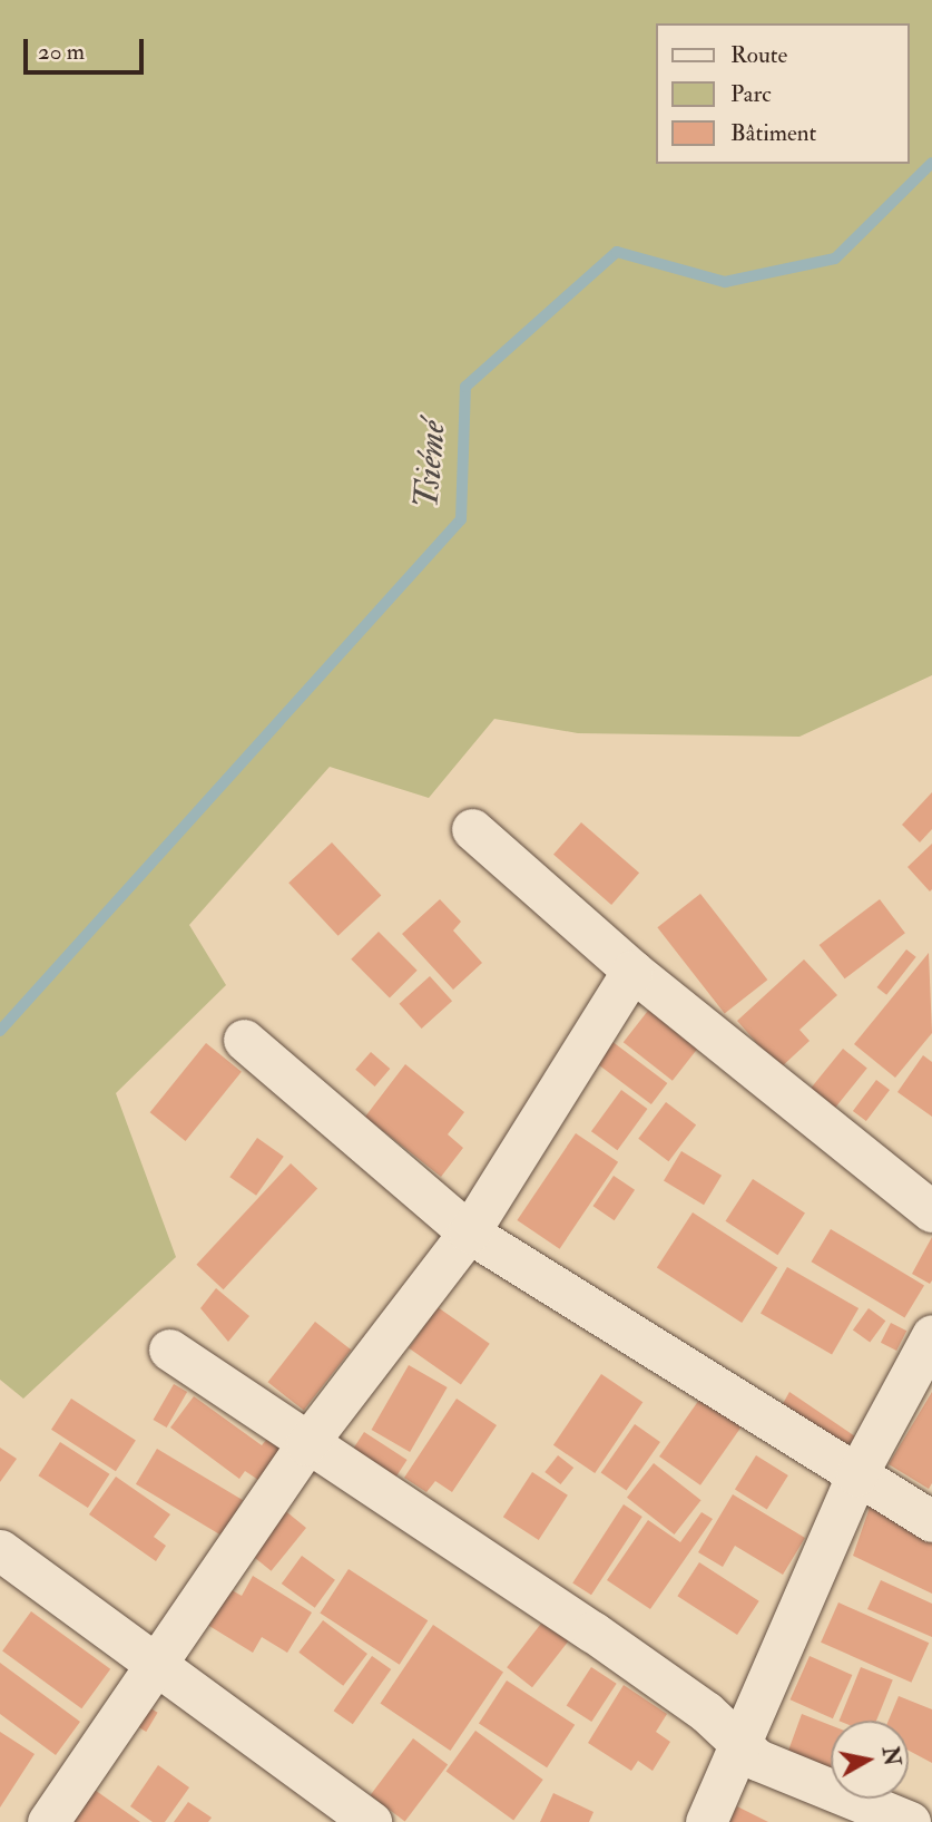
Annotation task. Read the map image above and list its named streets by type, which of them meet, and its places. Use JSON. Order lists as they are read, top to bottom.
{
  "water": ["Tsiémé"],
  "legend": ["Route", "Parc", "Bâtiment"],
  "scale_bar": "20 m",
  "north": "right"
}
